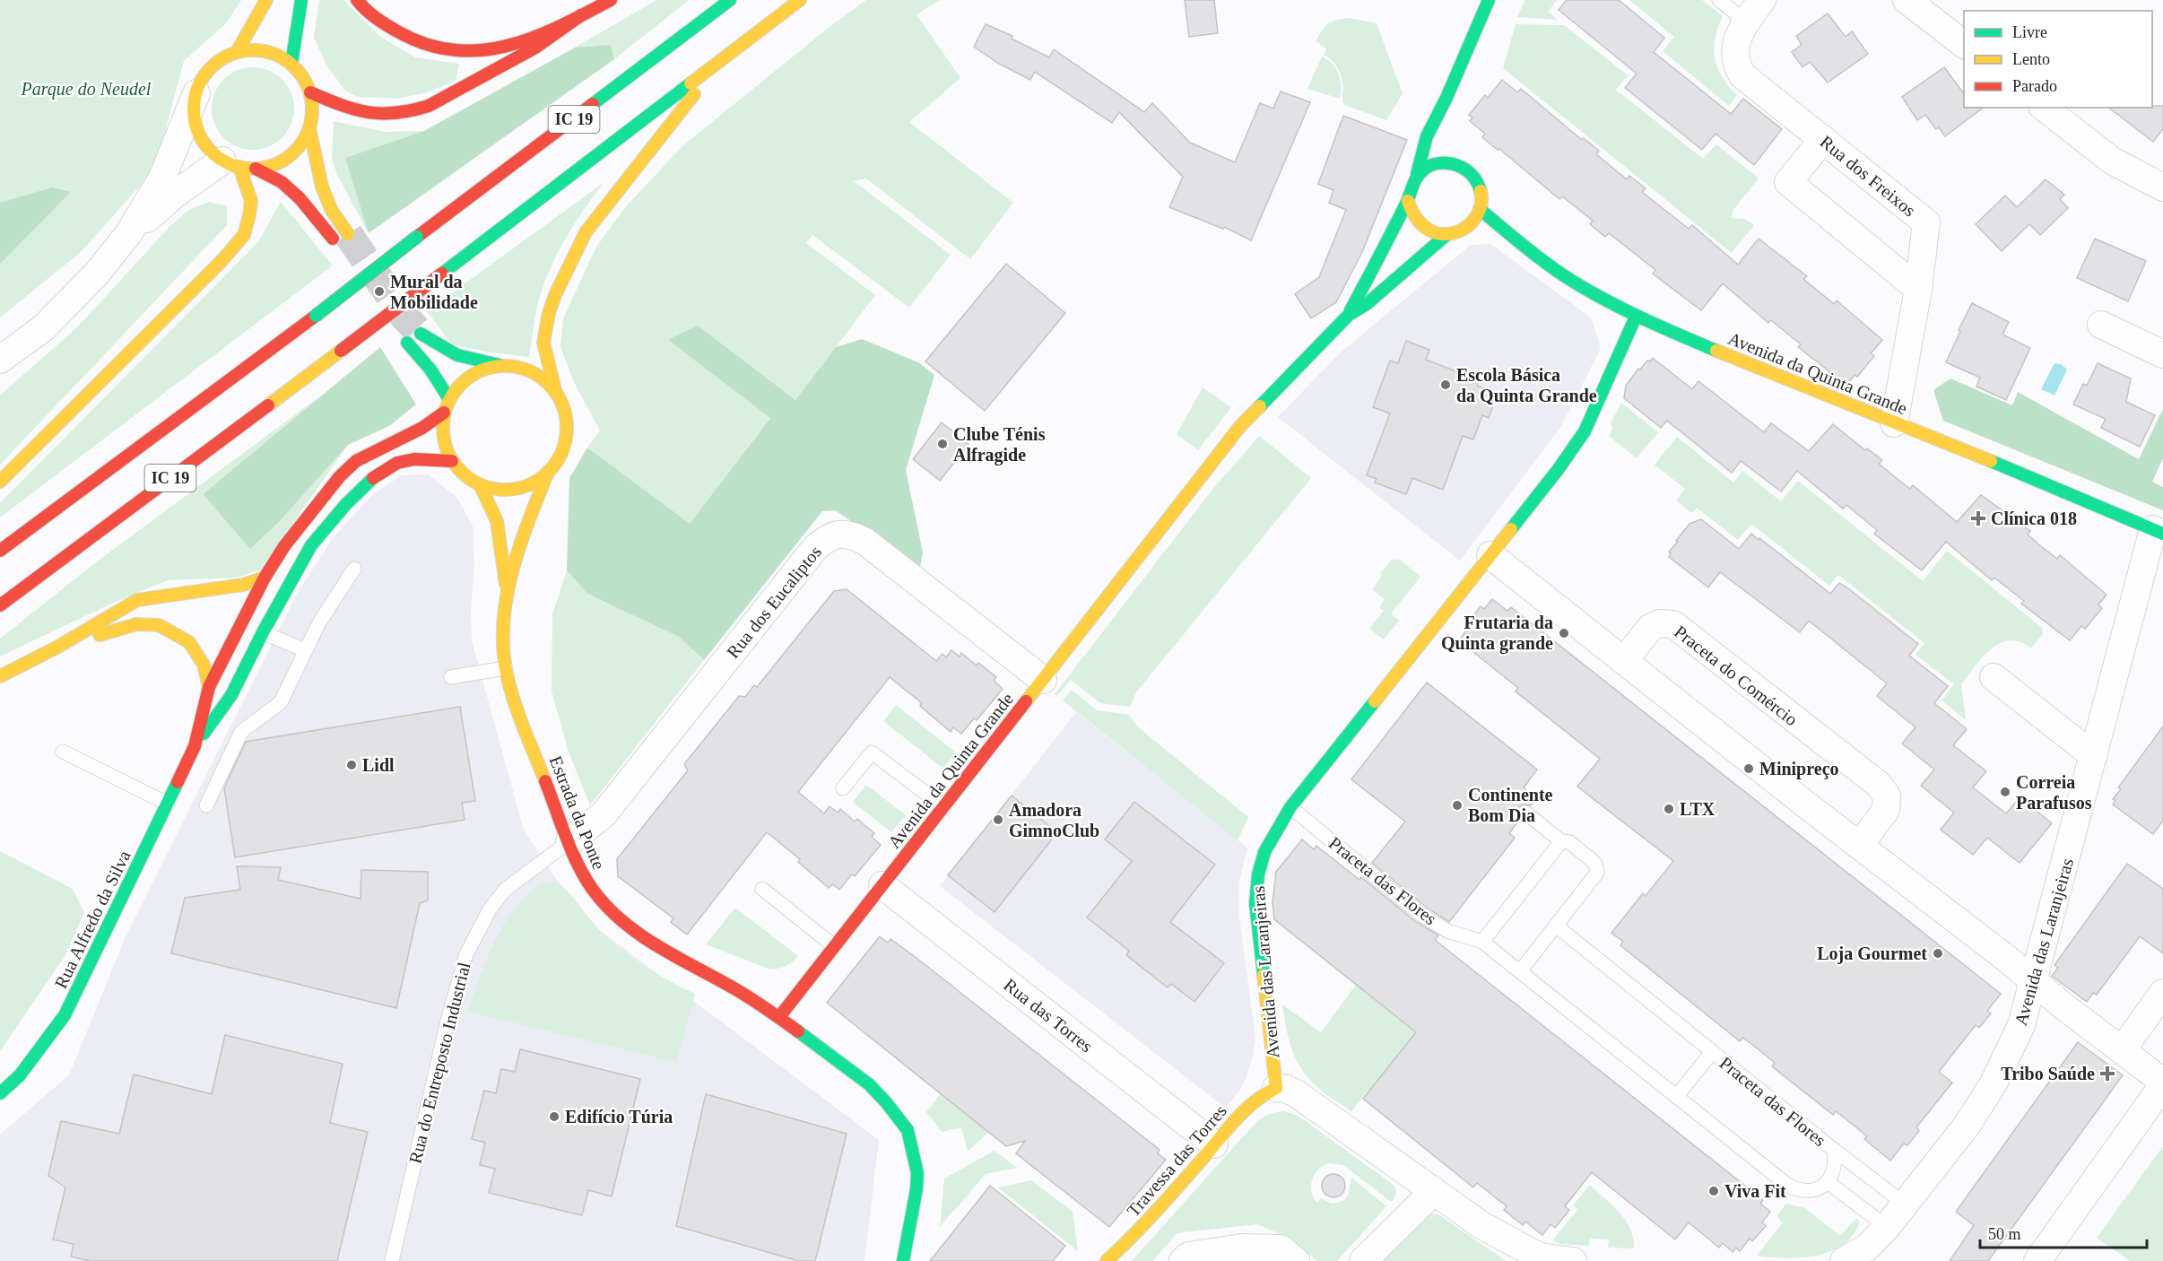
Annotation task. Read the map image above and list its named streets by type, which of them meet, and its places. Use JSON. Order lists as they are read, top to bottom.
{
  "streets": {
    "main road": [
      "IC 19",
      "Avenida da Quinta Grande",
      "Estrada da Ponte",
      "Rua Alfredo da Silva",
      "Avenida das Laranjeiras",
      "Travessa das Torres"
    ],
    "street": [
      "Rua dos Freixos",
      "Rua dos Eucaliptos",
      "Praceta do Comércio",
      "Rua das Torres"
    ],
    "lane": ["Praceta das Flores", "Rua do Entreposto Industrial"]
  },
  "crossings": [
    ["Rua dos Freixos", "Avenida da Quinta Grande"],
    ["Avenida da Quinta Grande", "Rua dos Eucaliptos"],
    ["Avenida da Quinta Grande", "Estrada da Ponte"],
    ["Avenida da Quinta Grande", "Avenida das Laranjeiras"],
    ["Avenida da Quinta Grande", "Rua das Torres"],
    ["Rua dos Eucaliptos", "Estrada da Ponte"],
    ["Rua dos Eucaliptos", "Rua do Entreposto Industrial"],
    ["Estrada da Ponte", "Rua Alfredo da Silva"],
    ["Estrada da Ponte", "Rua do Entreposto Industrial"],
    ["Praceta das Flores", "Avenida das Laranjeiras"],
    ["Avenida das Laranjeiras", "Travessa das Torres"],
    ["Rua das Torres", "Travessa das Torres"]
  ],
  "parks": ["Parque do Neudel"],
  "places": {
    "other": [
      "Mural da Mobilidade",
      "Escola Básica da Quinta Grande",
      "Clube Ténis Alfragide",
      "Frutaria da Quinta grande",
      "Lidl",
      "Minipreço",
      "Correia Parafusos",
      "Continente Bom Dia",
      "LTX",
      "Amadora GimnoClub",
      "Loja Gourmet",
      "Edifício Túria",
      "Viva Fit"
    ],
    "health": ["Clínica 018", "Tribo Saúde"]
  },
  "legend": ["Livre", "Lento", "Parado"],
  "scale_bar": "50 m"
}
